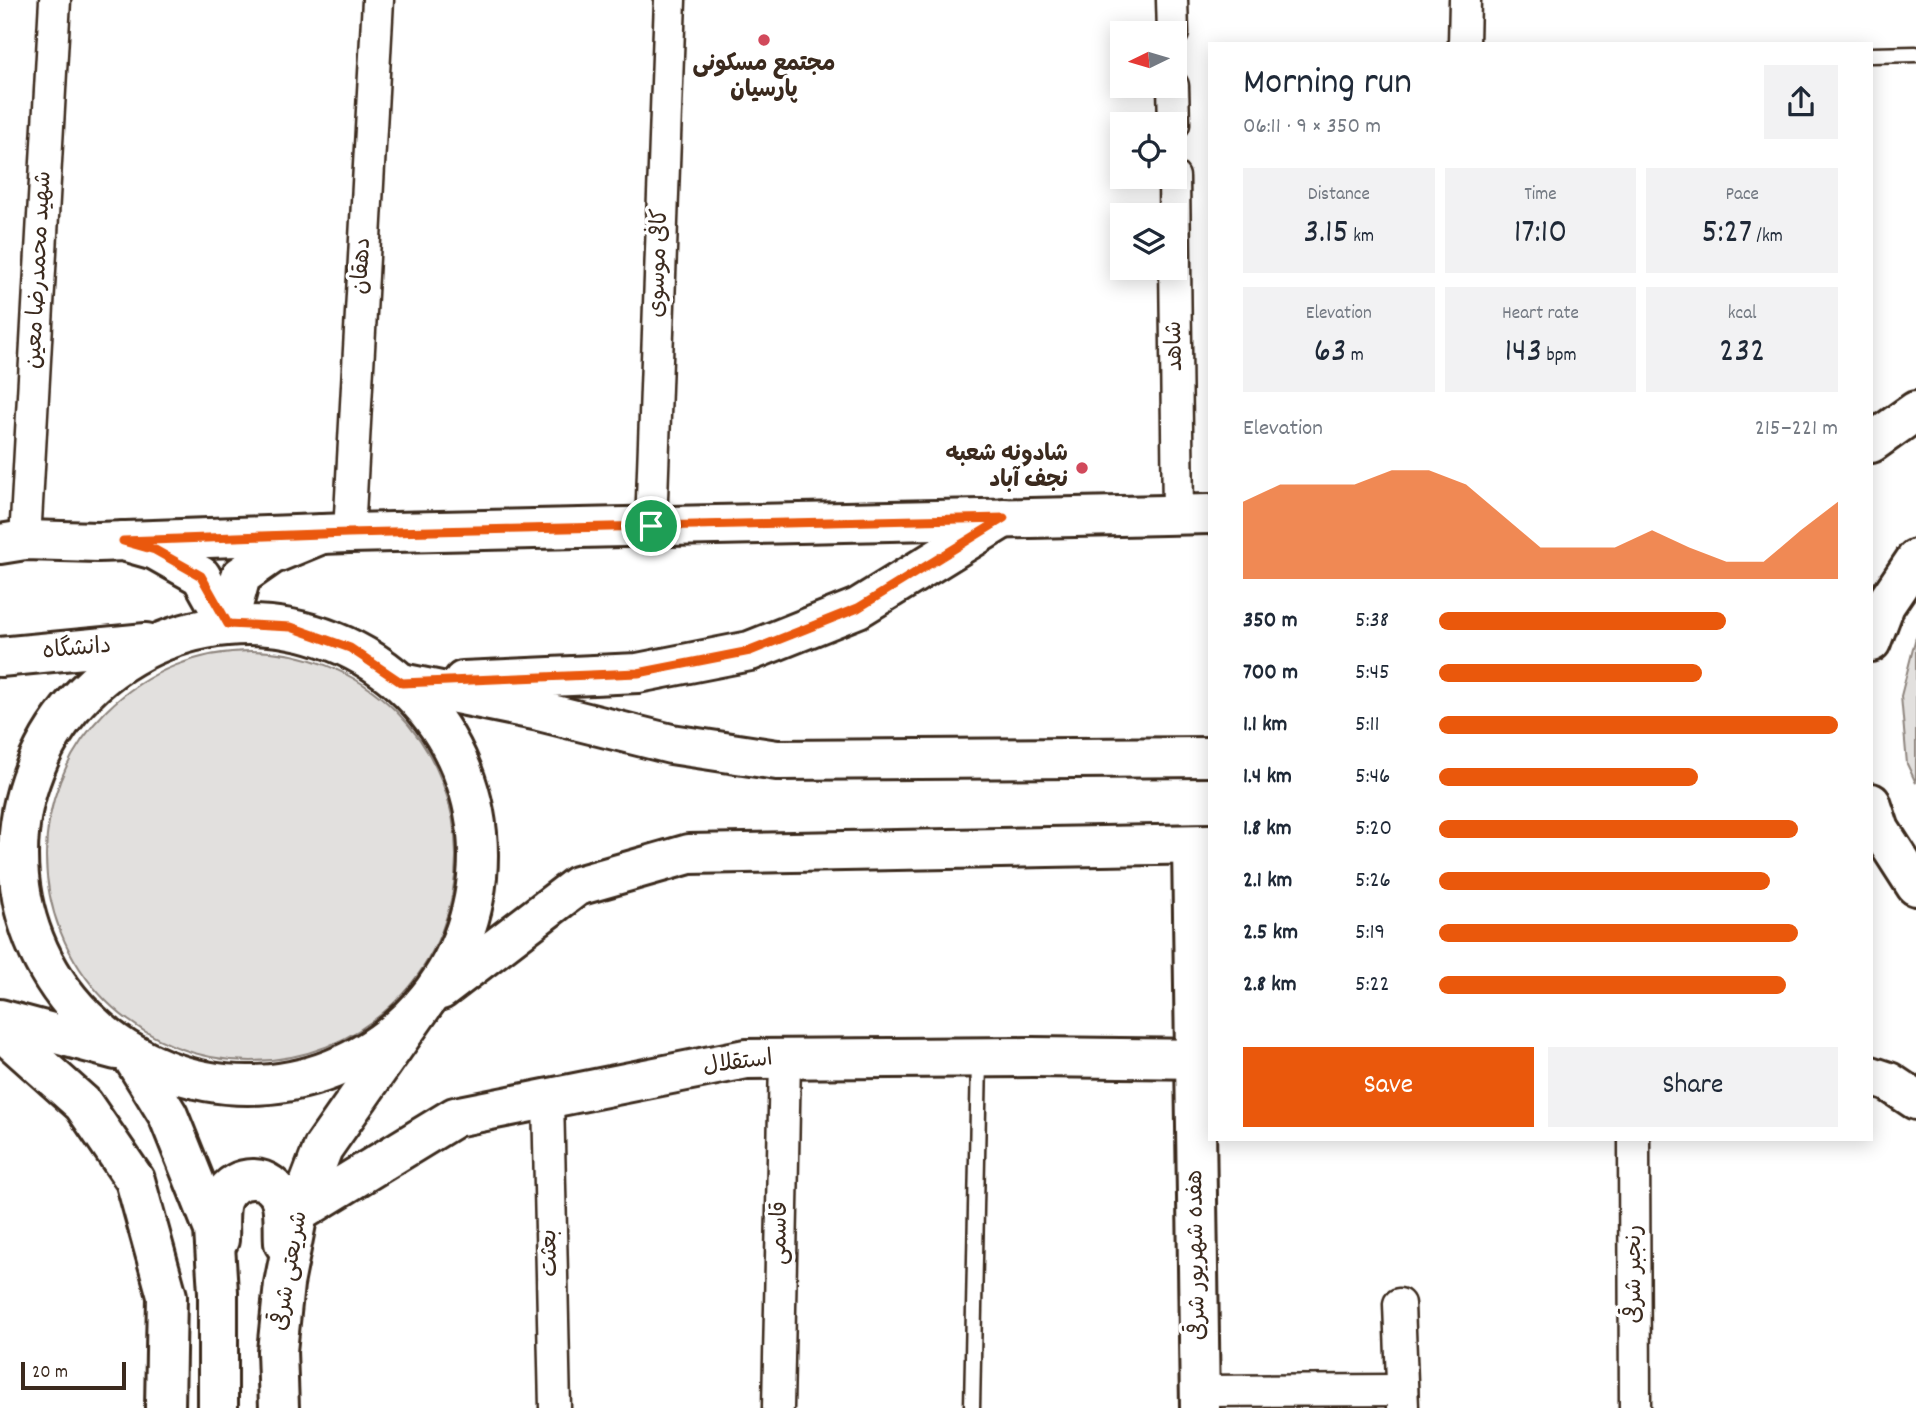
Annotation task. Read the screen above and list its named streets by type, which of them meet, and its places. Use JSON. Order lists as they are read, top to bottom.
{
  "streets": {
    "main road": [
      "دانشگاه",
      "استقلال",
      "هفده شهریور شرقی",
      "شریعتی شرقی"
    ],
    "street": [
      "کافی موسوی",
      "دهقان",
      "شهید محمدرضا معین",
      "شاهد",
      "قاسمی",
      "بعثت",
      "رنجبر شرقی"
    ]
  },
  "crossings": [
    ["استقلال", "قاسمی"],
    ["استقلال", "بعثت"],
    ["استقلال", "هفده شهریور شرقی"],
    ["استقلال", "شریعتی شرقی"]
  ],
  "places": ["مجتمع مسکونی پارسیان", "شادونه شعبه نجف آباد"],
  "scale_bar": "20 m",
  "north": "left",
  "page": {
    "heading": ["Morning run", "06:11 · 9 × 350 m"],
    "stats": [
      ["Distance", "3.15 km"],
      ["Time", "17:10"],
      ["Pace", "5:27 /km"],
      ["Elevation", "63 m"],
      ["Heart rate", "143 bpm"],
      ["kcal", "232"]
    ],
    "chart": ["Elevation", "215–221 m"],
    "list": [
      {
        "name": "350 m",
        "note": "5:38"
      },
      {
        "name": "700 m",
        "note": "5:45"
      },
      {
        "name": "1.1 km",
        "note": "5:11"
      },
      {
        "name": "1.4 km",
        "note": "5:46"
      },
      {
        "name": "1.8 km",
        "note": "5:20"
      },
      {
        "name": "2.1 km",
        "note": "5:26"
      },
      {
        "name": "2.5 km",
        "note": "5:19"
      },
      {
        "name": "2.8 km",
        "note": "5:22"
      }
    ],
    "buttons": ["Save", "Share"],
    "scale": "20 m"
  }
}
